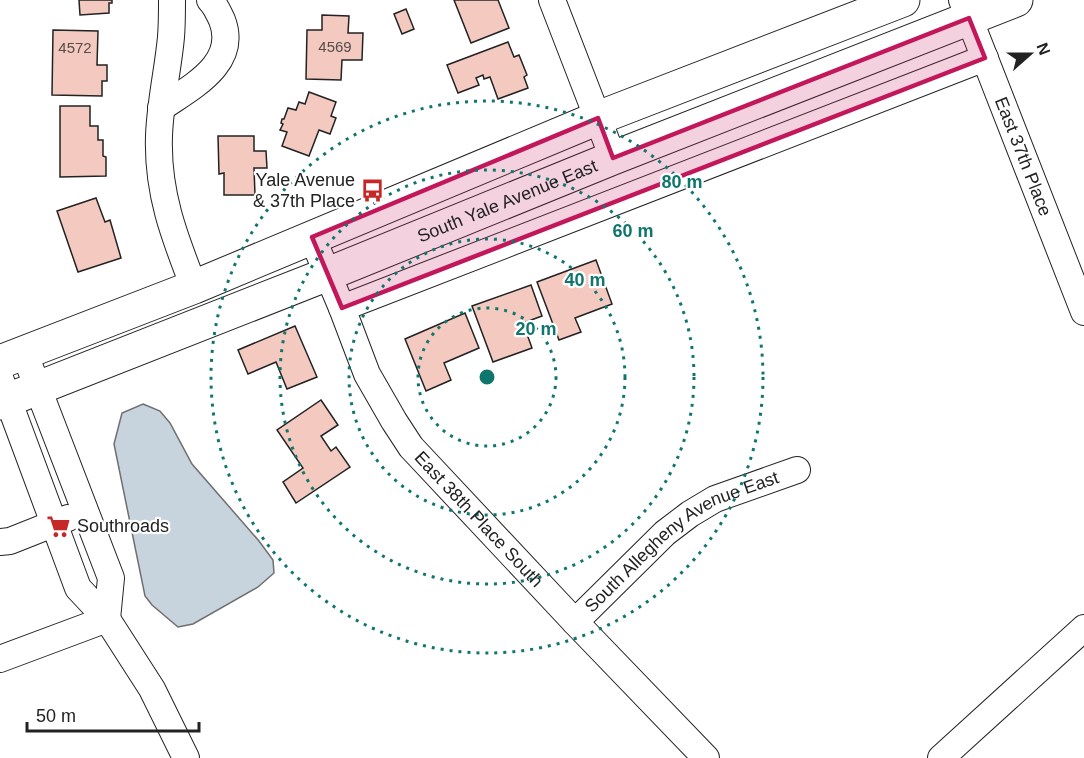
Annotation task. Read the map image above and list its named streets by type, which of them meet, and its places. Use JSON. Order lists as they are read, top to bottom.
{
  "streets": {
    "main road": ["South Yale Avenue East"],
    "street": ["East 37th Place", "East 38th Place South", "South Allegheny Avenue East"]
  },
  "crossings": [
    ["East 37th Place", "South Yale Avenue East"],
    ["South Yale Avenue East", "East 38th Place South"],
    ["East 38th Place South", "South Allegheny Avenue East"]
  ],
  "places": {
    "bus stop": ["Yale Avenue & 37th Place"],
    "supermarket": ["Southroads"]
  },
  "house_numbers": ["4569", "4572"],
  "scale_bar": "50 m",
  "north": "right",
  "rings": [
    "80 m",
    "60 m",
    "40 m",
    "20 m"
  ]
}
